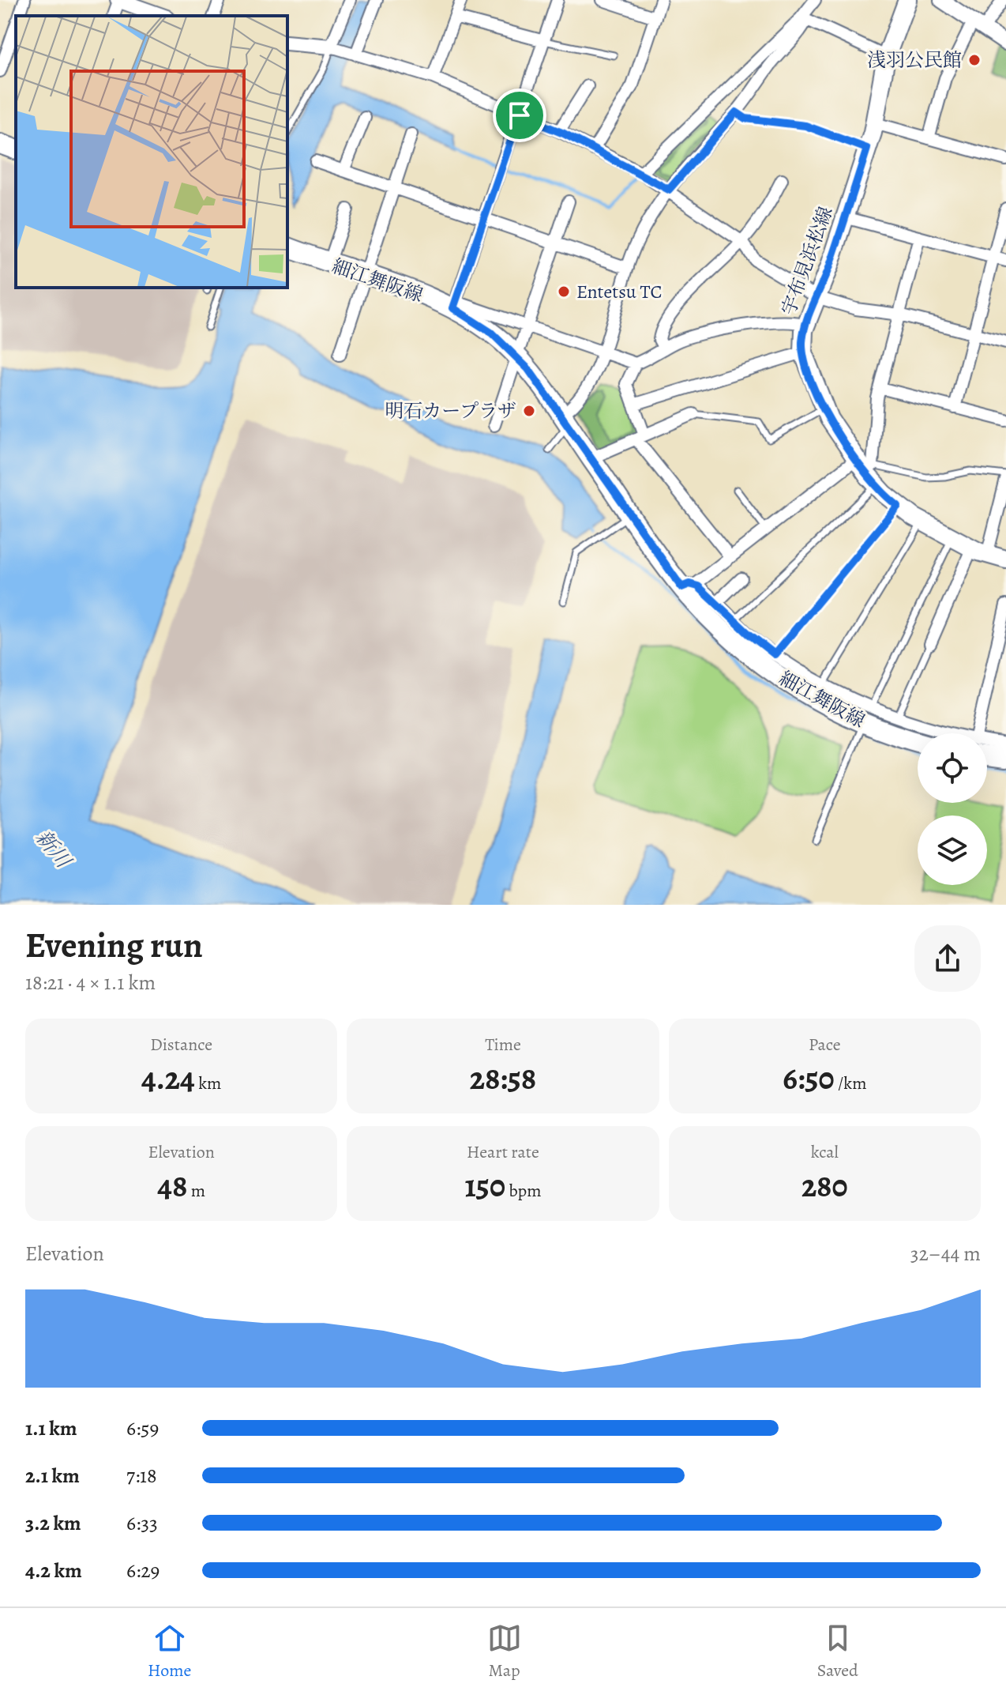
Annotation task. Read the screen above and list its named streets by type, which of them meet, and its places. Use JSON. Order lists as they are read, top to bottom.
{
  "streets": {
    "main road": ["宇布見浜松線", "細江舞阪線"]
  },
  "water": ["新川"],
  "places": ["浅羽公民館", "Entetsu TC", "明石カープラザ"],
  "page": {
    "heading": ["Evening run", "18:21 · 4 × 1.1 km"],
    "stats": [
      ["Distance", "4.24 km"],
      ["Time", "28:58"],
      ["Pace", "6:50 /km"],
      ["Elevation", "48 m"],
      ["Heart rate", "150 bpm"],
      ["kcal", "280"]
    ],
    "chart": ["Elevation", "32–44 m"],
    "list": [
      {
        "name": "1.1 km",
        "note": "6:59"
      },
      {
        "name": "2.1 km",
        "note": "7:18"
      },
      {
        "name": "3.2 km",
        "note": "6:33"
      },
      {
        "name": "4.2 km",
        "note": "6:29"
      }
    ],
    "tabs": ["Home", "Map", "Saved"]
  }
}
